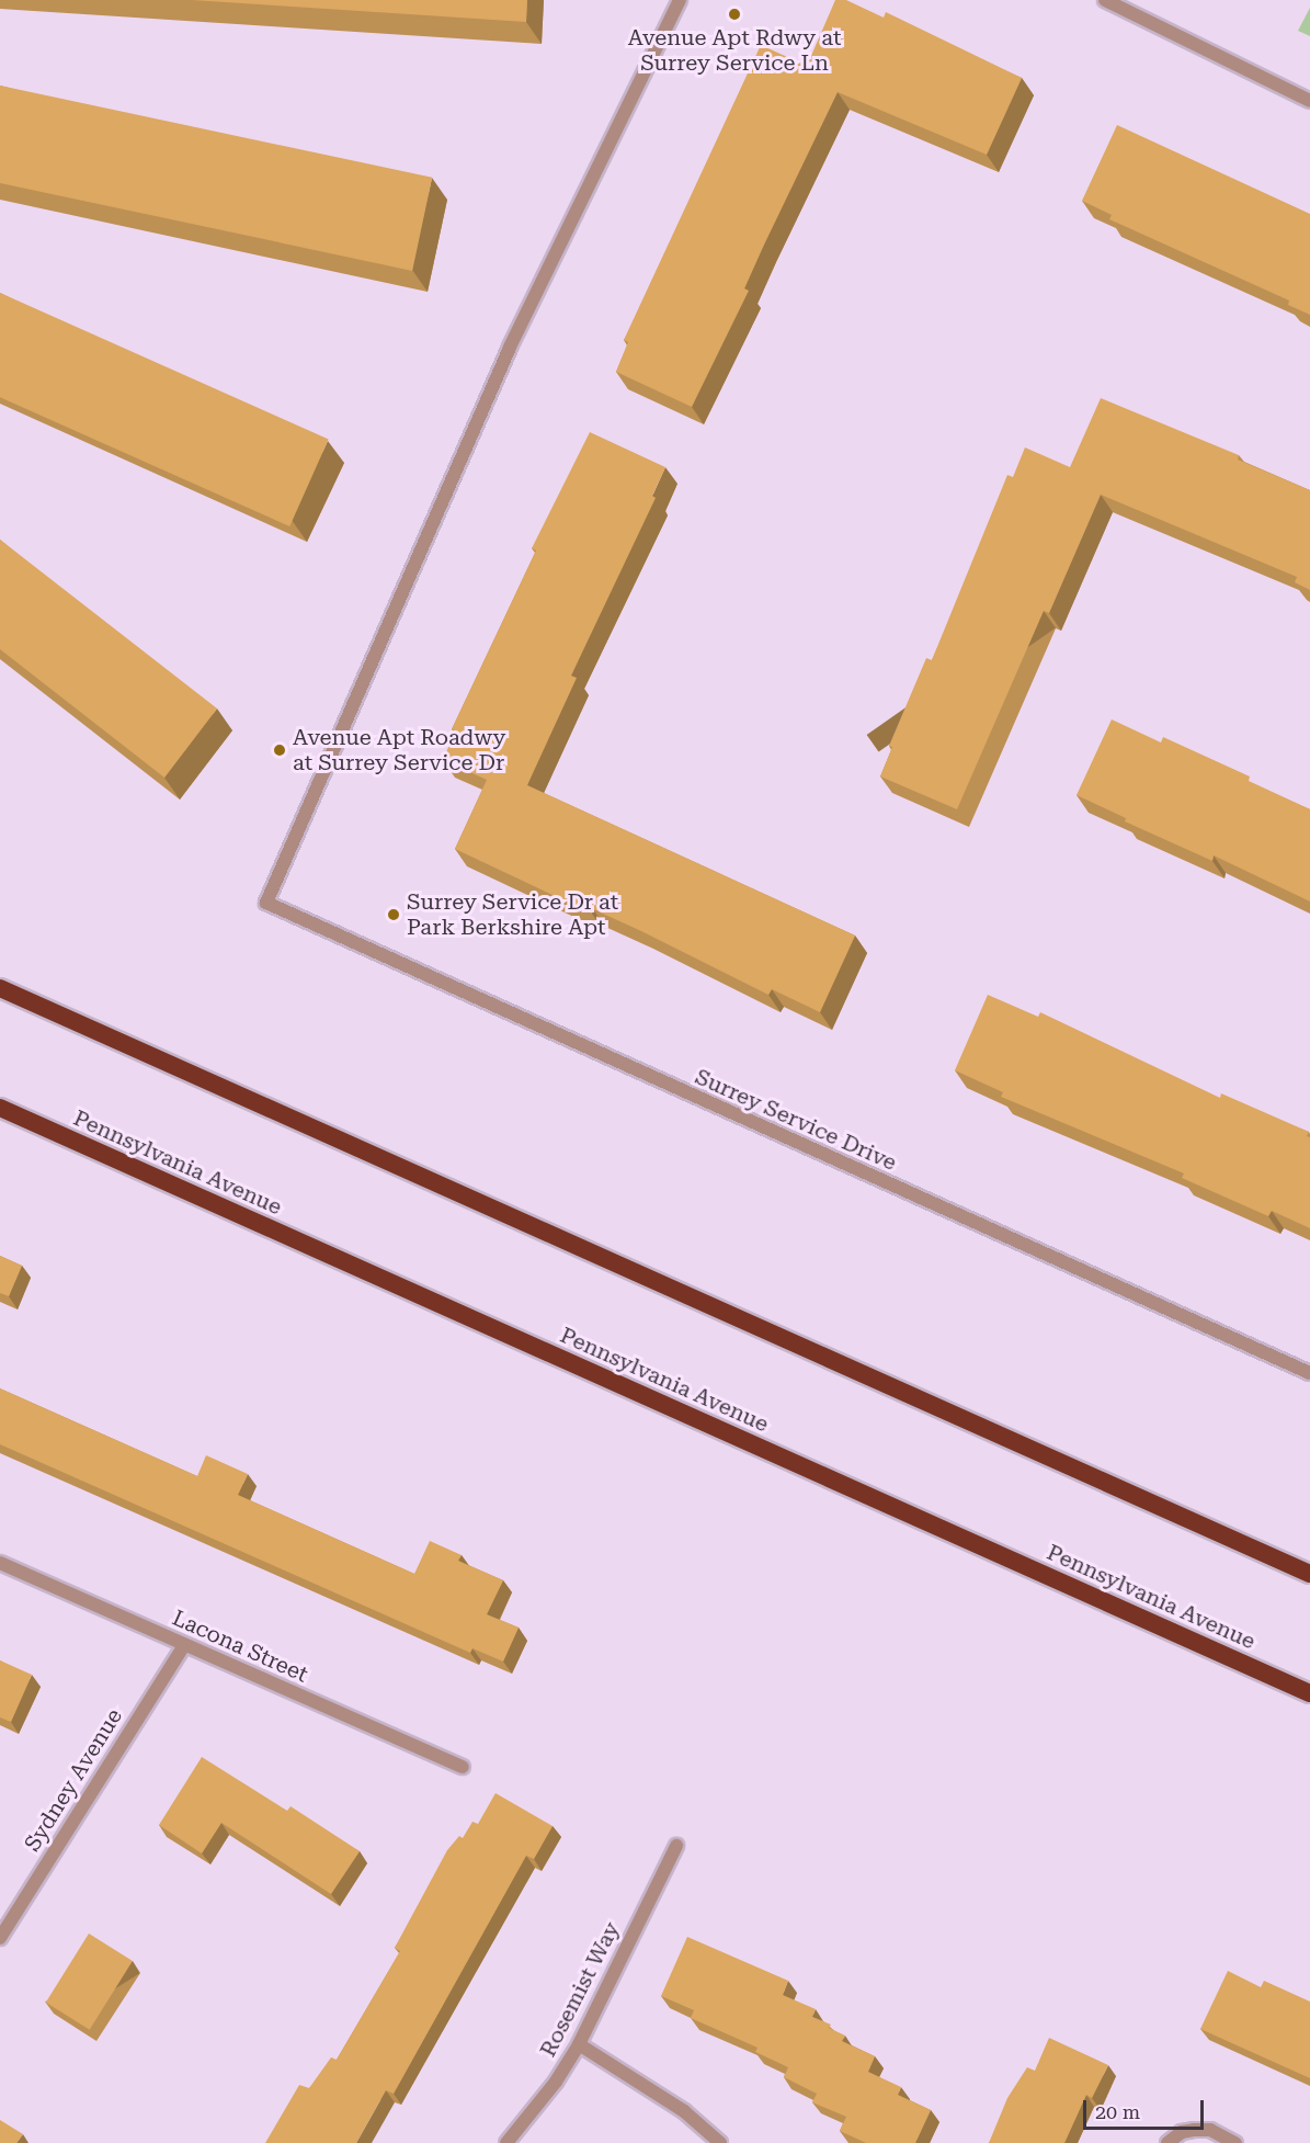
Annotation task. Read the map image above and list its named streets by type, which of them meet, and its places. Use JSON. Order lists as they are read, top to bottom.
{
  "streets": {
    "highway": ["Pennsylvania Avenue"],
    "street": [
      "Surrey Service Drive",
      "Lacona Street",
      "Sydney Avenue",
      "Rosemist Way"
    ]
  },
  "crossings": [
    ["Lacona Street", "Sydney Avenue"]
  ],
  "places": ["Avenue Apt Rdwy at Surrey Service Ln", "Avenue Apt Roadwy at Surrey Service Dr", "Surrey Service Dr at Park Berkshire Apt"],
  "scale_bar": "20 m"
}
